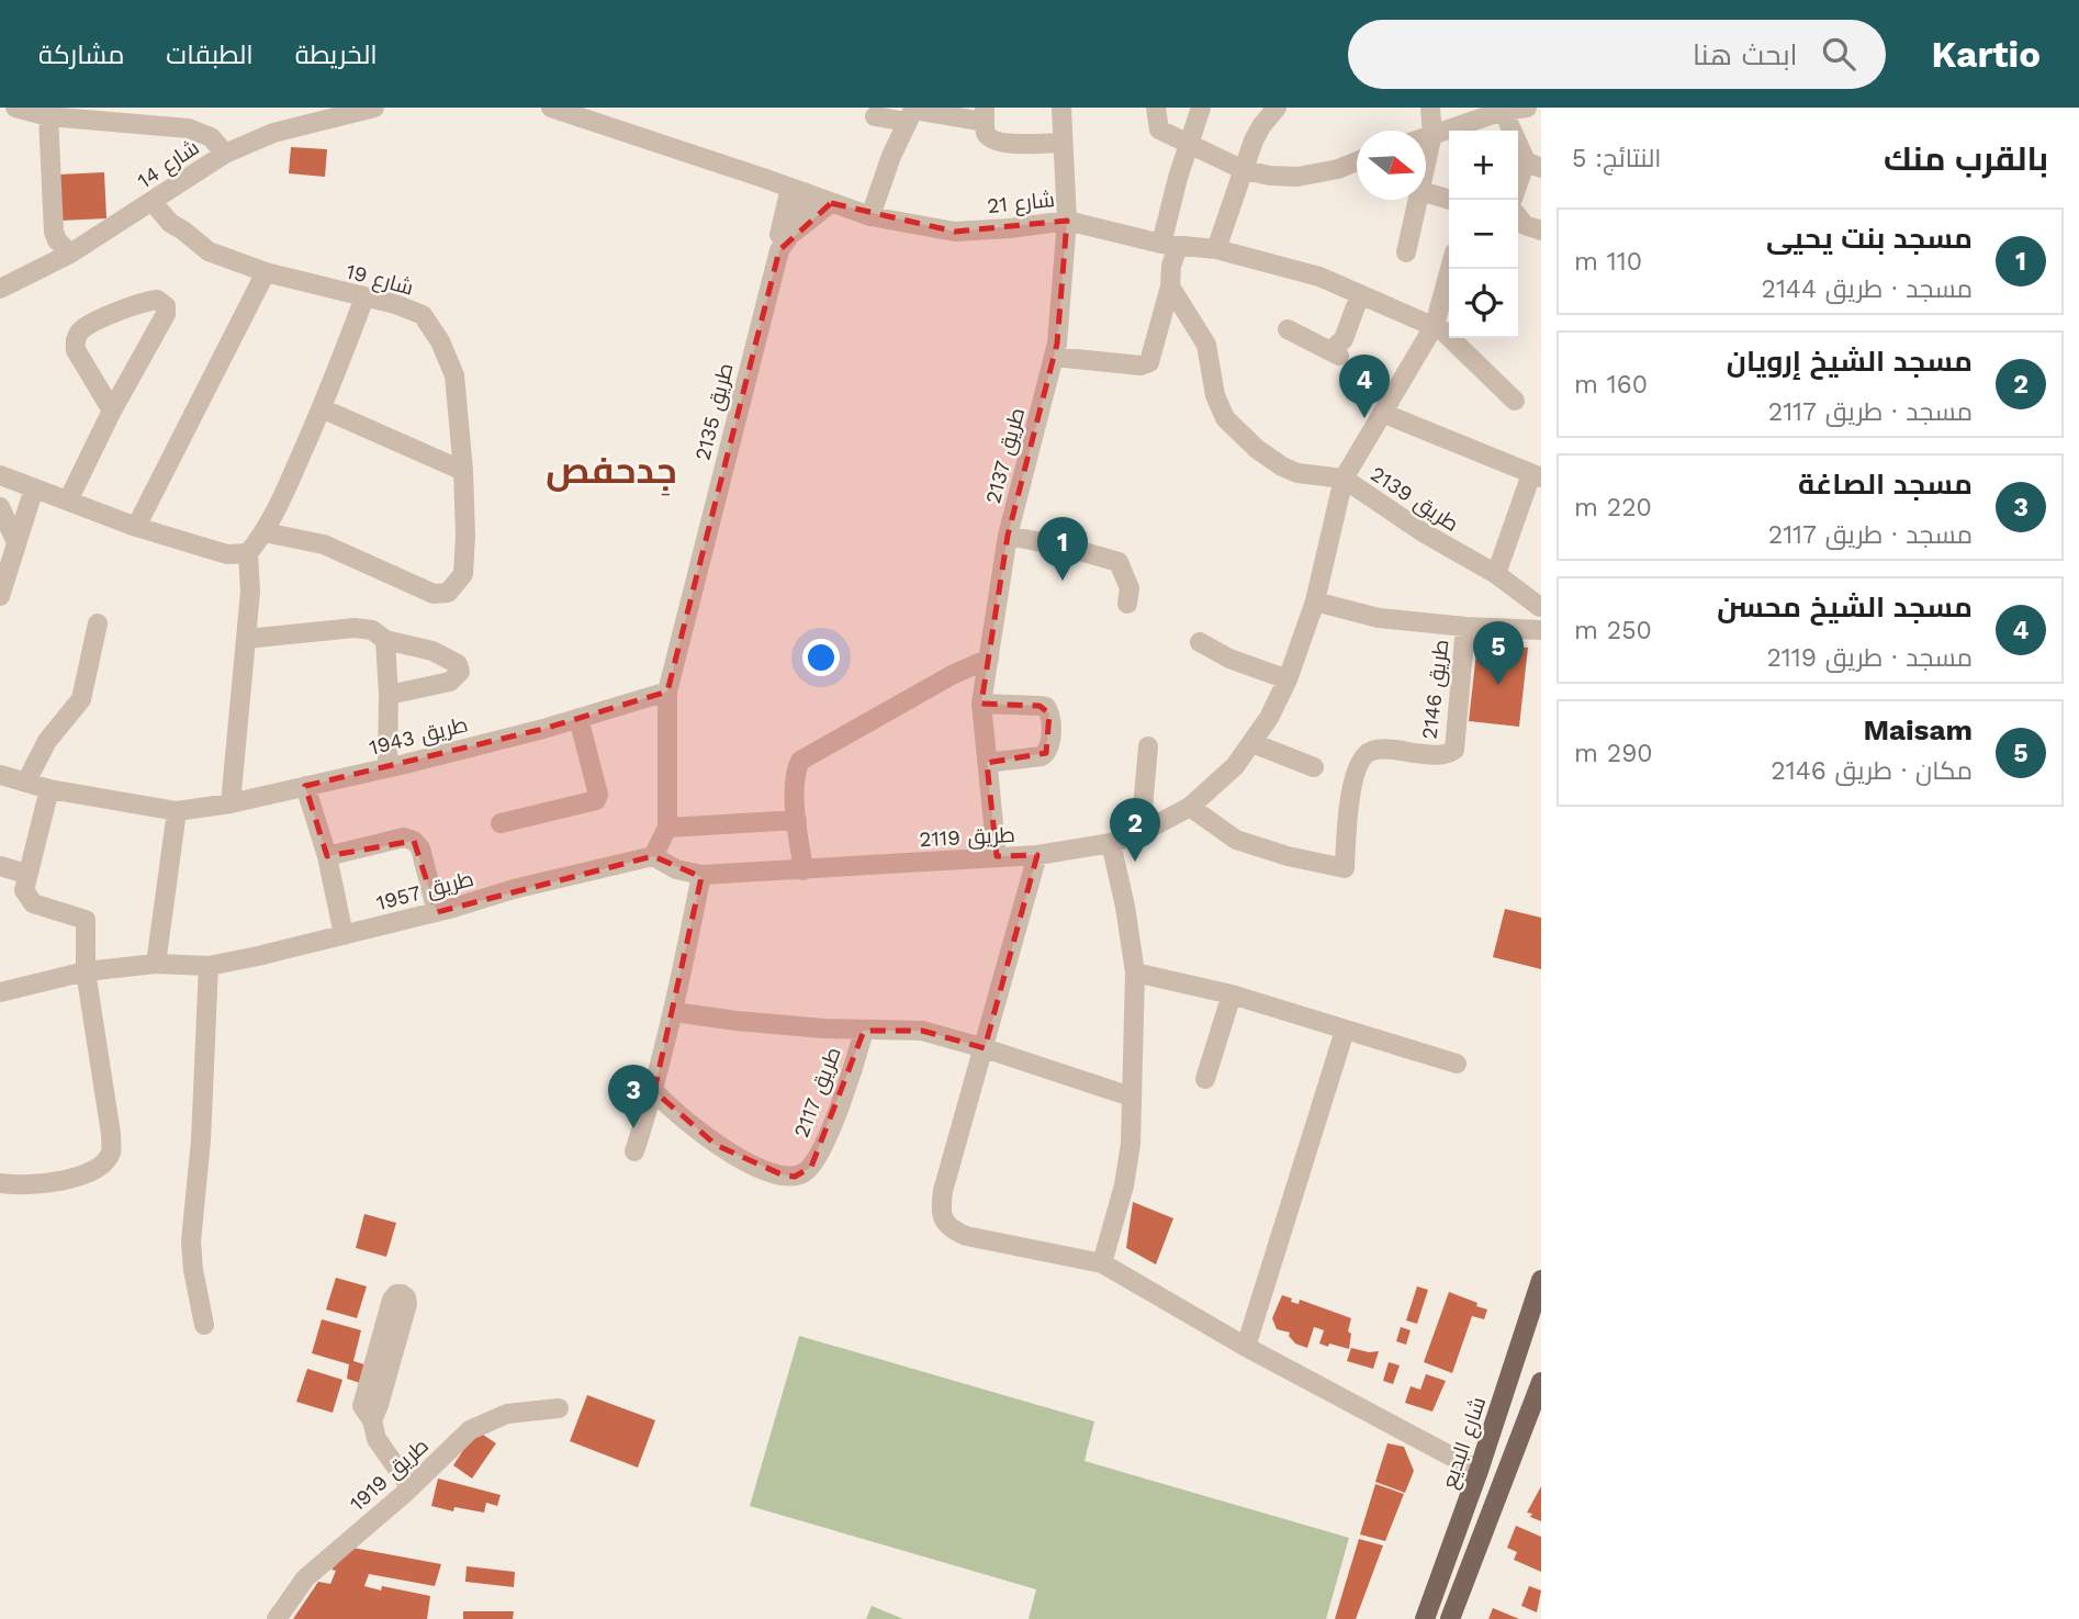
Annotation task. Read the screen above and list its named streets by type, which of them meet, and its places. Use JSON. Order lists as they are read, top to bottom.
{
  "streets": {
    "main road": ["شارع البديع"],
    "street": [
      "شارع 14",
      "شارع 21",
      "شارع 19",
      "طريق 2135",
      "طريق 2137",
      "طريق 2139",
      "طريق 2146",
      "طريق 1943",
      "طريق 2119",
      "طريق 1957",
      "طريق 2117",
      "طريق 1919"
    ]
  },
  "crossings": [
    ["شارع 14", "شارع 19"],
    ["شارع 21", "طريق 2135"],
    ["شارع 21", "طريق 2137"],
    ["شارع 21", "طريق 2119"],
    ["طريق 2135", "طريق 1943"],
    ["طريق 2137", "طريق 2119"],
    ["طريق 2139", "طريق 2119"],
    ["طريق 2146", "طريق 2119"],
    ["طريق 2119", "طريق 1957"]
  ],
  "districts": ["جِدحفص"],
  "north": "right",
  "page": {
    "header": "Kartio",
    "search": "ابحث هنا",
    "nav": ["الخريطة", "الطبقات", "مشاركة"],
    "heading": ["بالقرب منك", "النتائج: 5"],
    "map_buttons": ["+", "−"],
    "list": [
      {
        "mark": "1",
        "name": "مسجد بنت يحيى",
        "note": "مسجد · طريق 2144",
        "value": "110 m"
      },
      {
        "mark": "2",
        "name": "مسجد الشيخ إرويان",
        "note": "مسجد · طريق 2117",
        "value": "160 m"
      },
      {
        "mark": "3",
        "name": "مسجد الصاغة",
        "note": "مسجد · طريق 2117",
        "value": "220 m"
      },
      {
        "mark": "4",
        "name": "مسجد الشيخ محسن",
        "note": "مسجد · طريق 2119",
        "value": "250 m"
      },
      {
        "mark": "5",
        "name": "Maisam",
        "note": "مكان · طريق 2146",
        "value": "290 m"
      }
    ],
    "pins": [
      "4",
      "1",
      "5",
      "2",
      "3"
    ]
  }
}
